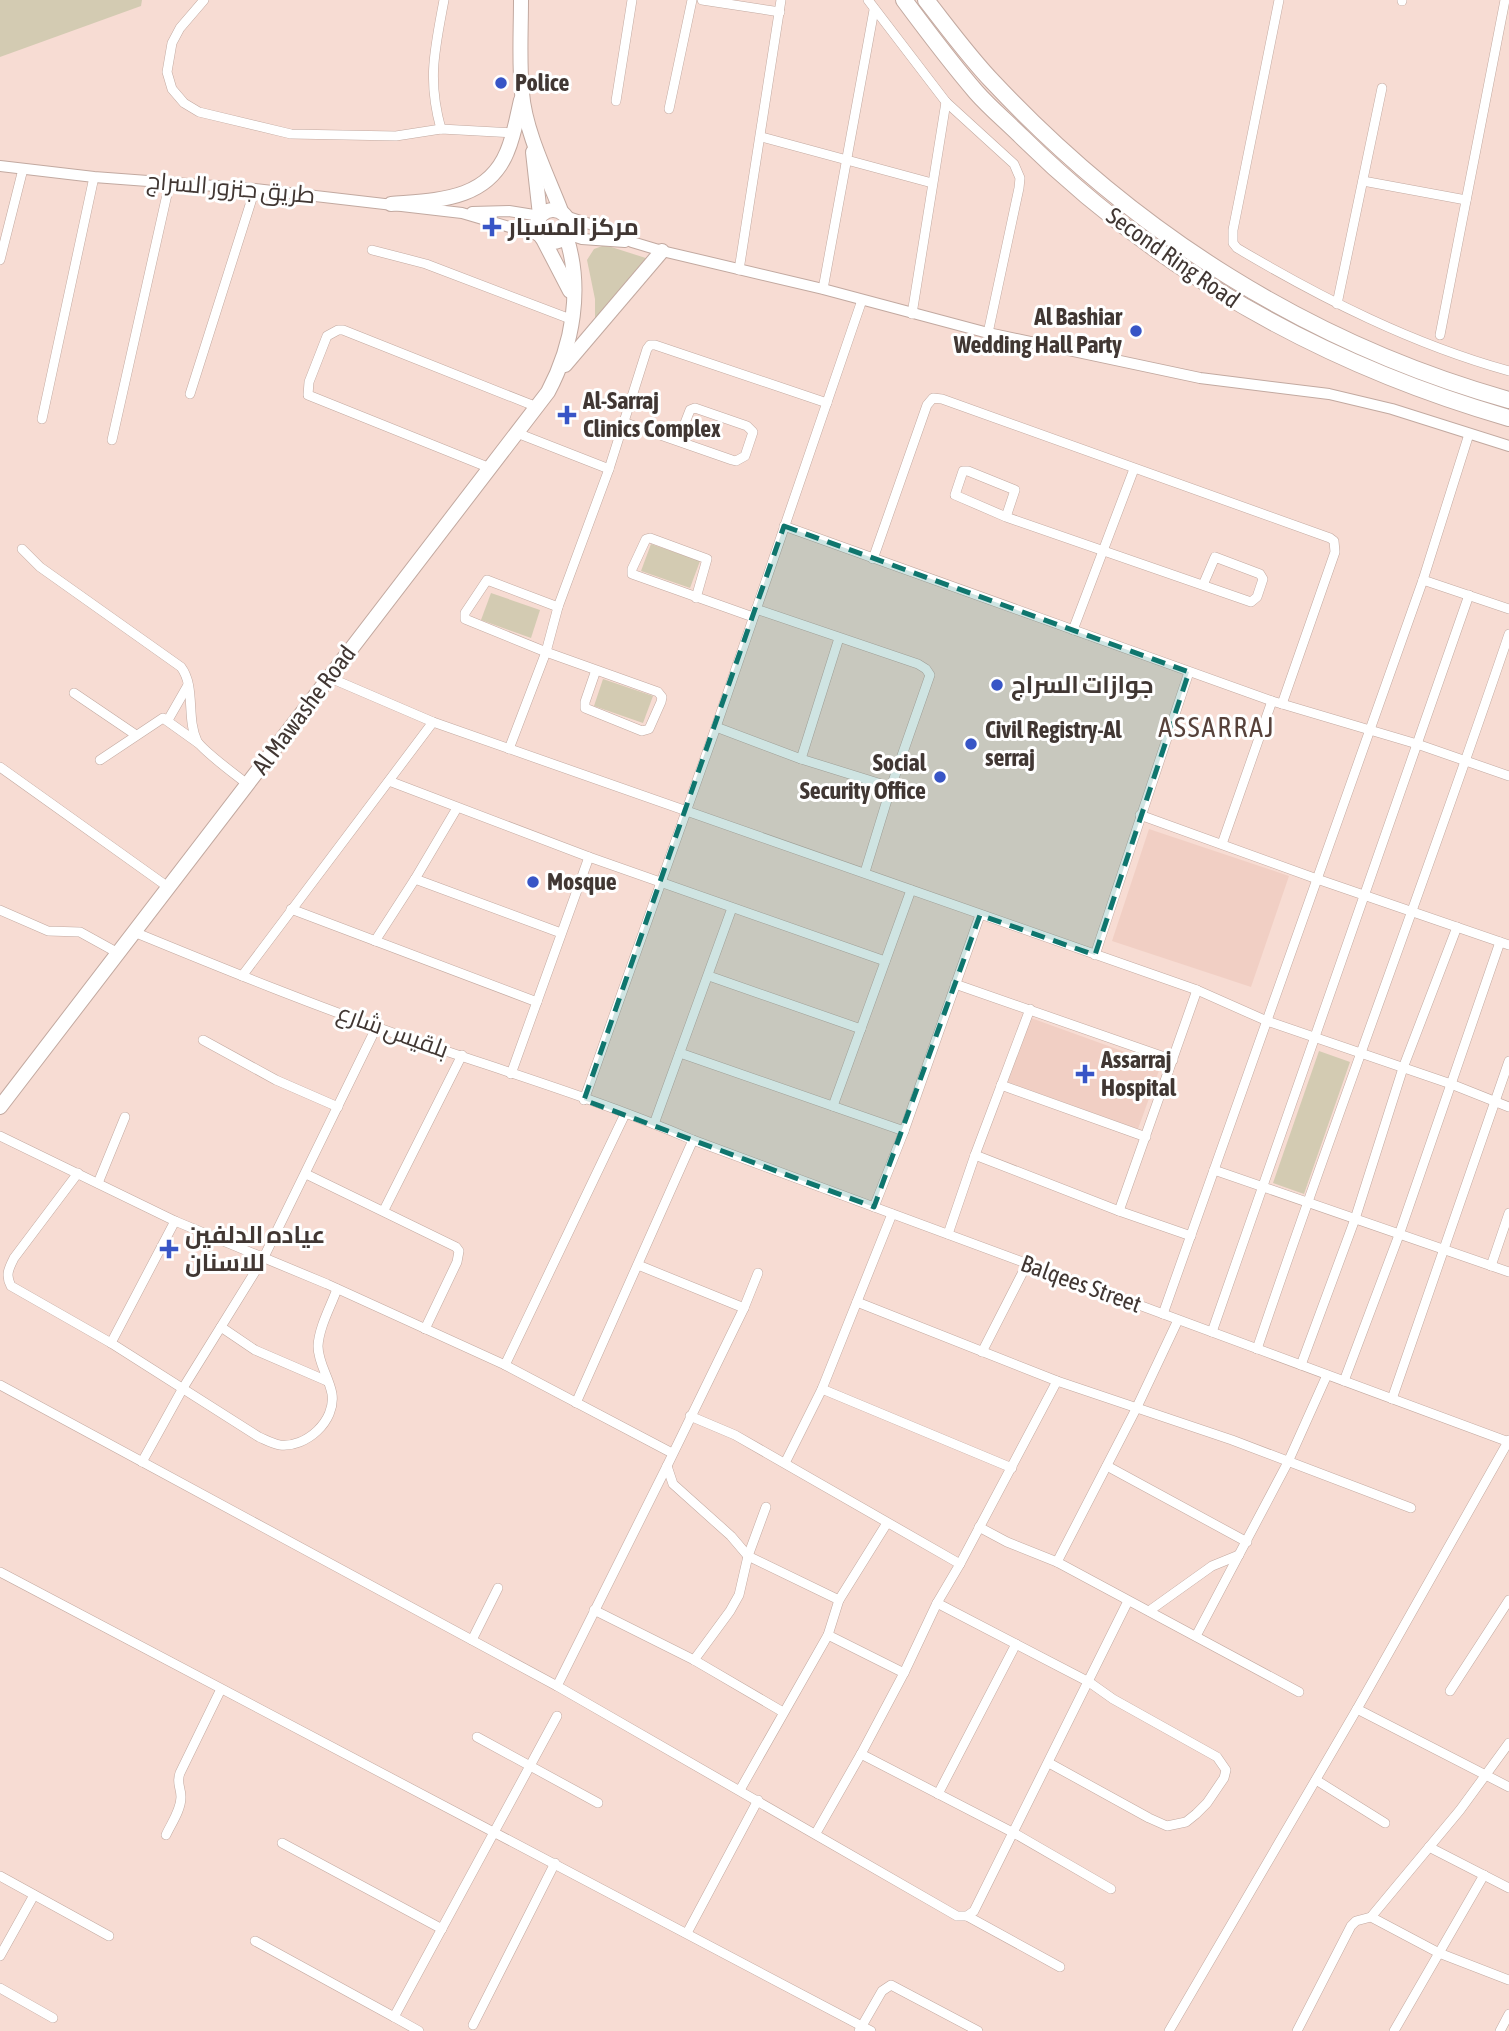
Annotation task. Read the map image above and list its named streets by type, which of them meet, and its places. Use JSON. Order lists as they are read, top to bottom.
{
  "streets": {
    "highway": ["Second Ring Road"],
    "main road": ["Al Mawashe Road"],
    "street": ["طريق جنزور السراج", "بلقيس شارع", "Balqees Street"]
  },
  "crossings": [
    ["طريق جنزور السراج", "Al Mawashe Road"],
    ["Al Mawashe Road", "بلقيس شارع"],
    ["بلقيس شارع", "Balqees Street"]
  ],
  "districts": ["ASSARRAJ"],
  "places": {
    "other": [
      "Police",
      "Al Bashiar Wedding Hall Party",
      "جوازات السراج",
      "Civil Registry-Al serraj",
      "Social Security Office",
      "Mosque"
    ],
    "health": [
      "مركز المسبار",
      "Al-Sarraj Clinics Complex",
      "Assarraj Hospital",
      "عياده الدلفين للاسنان"
    ]
  }
}
